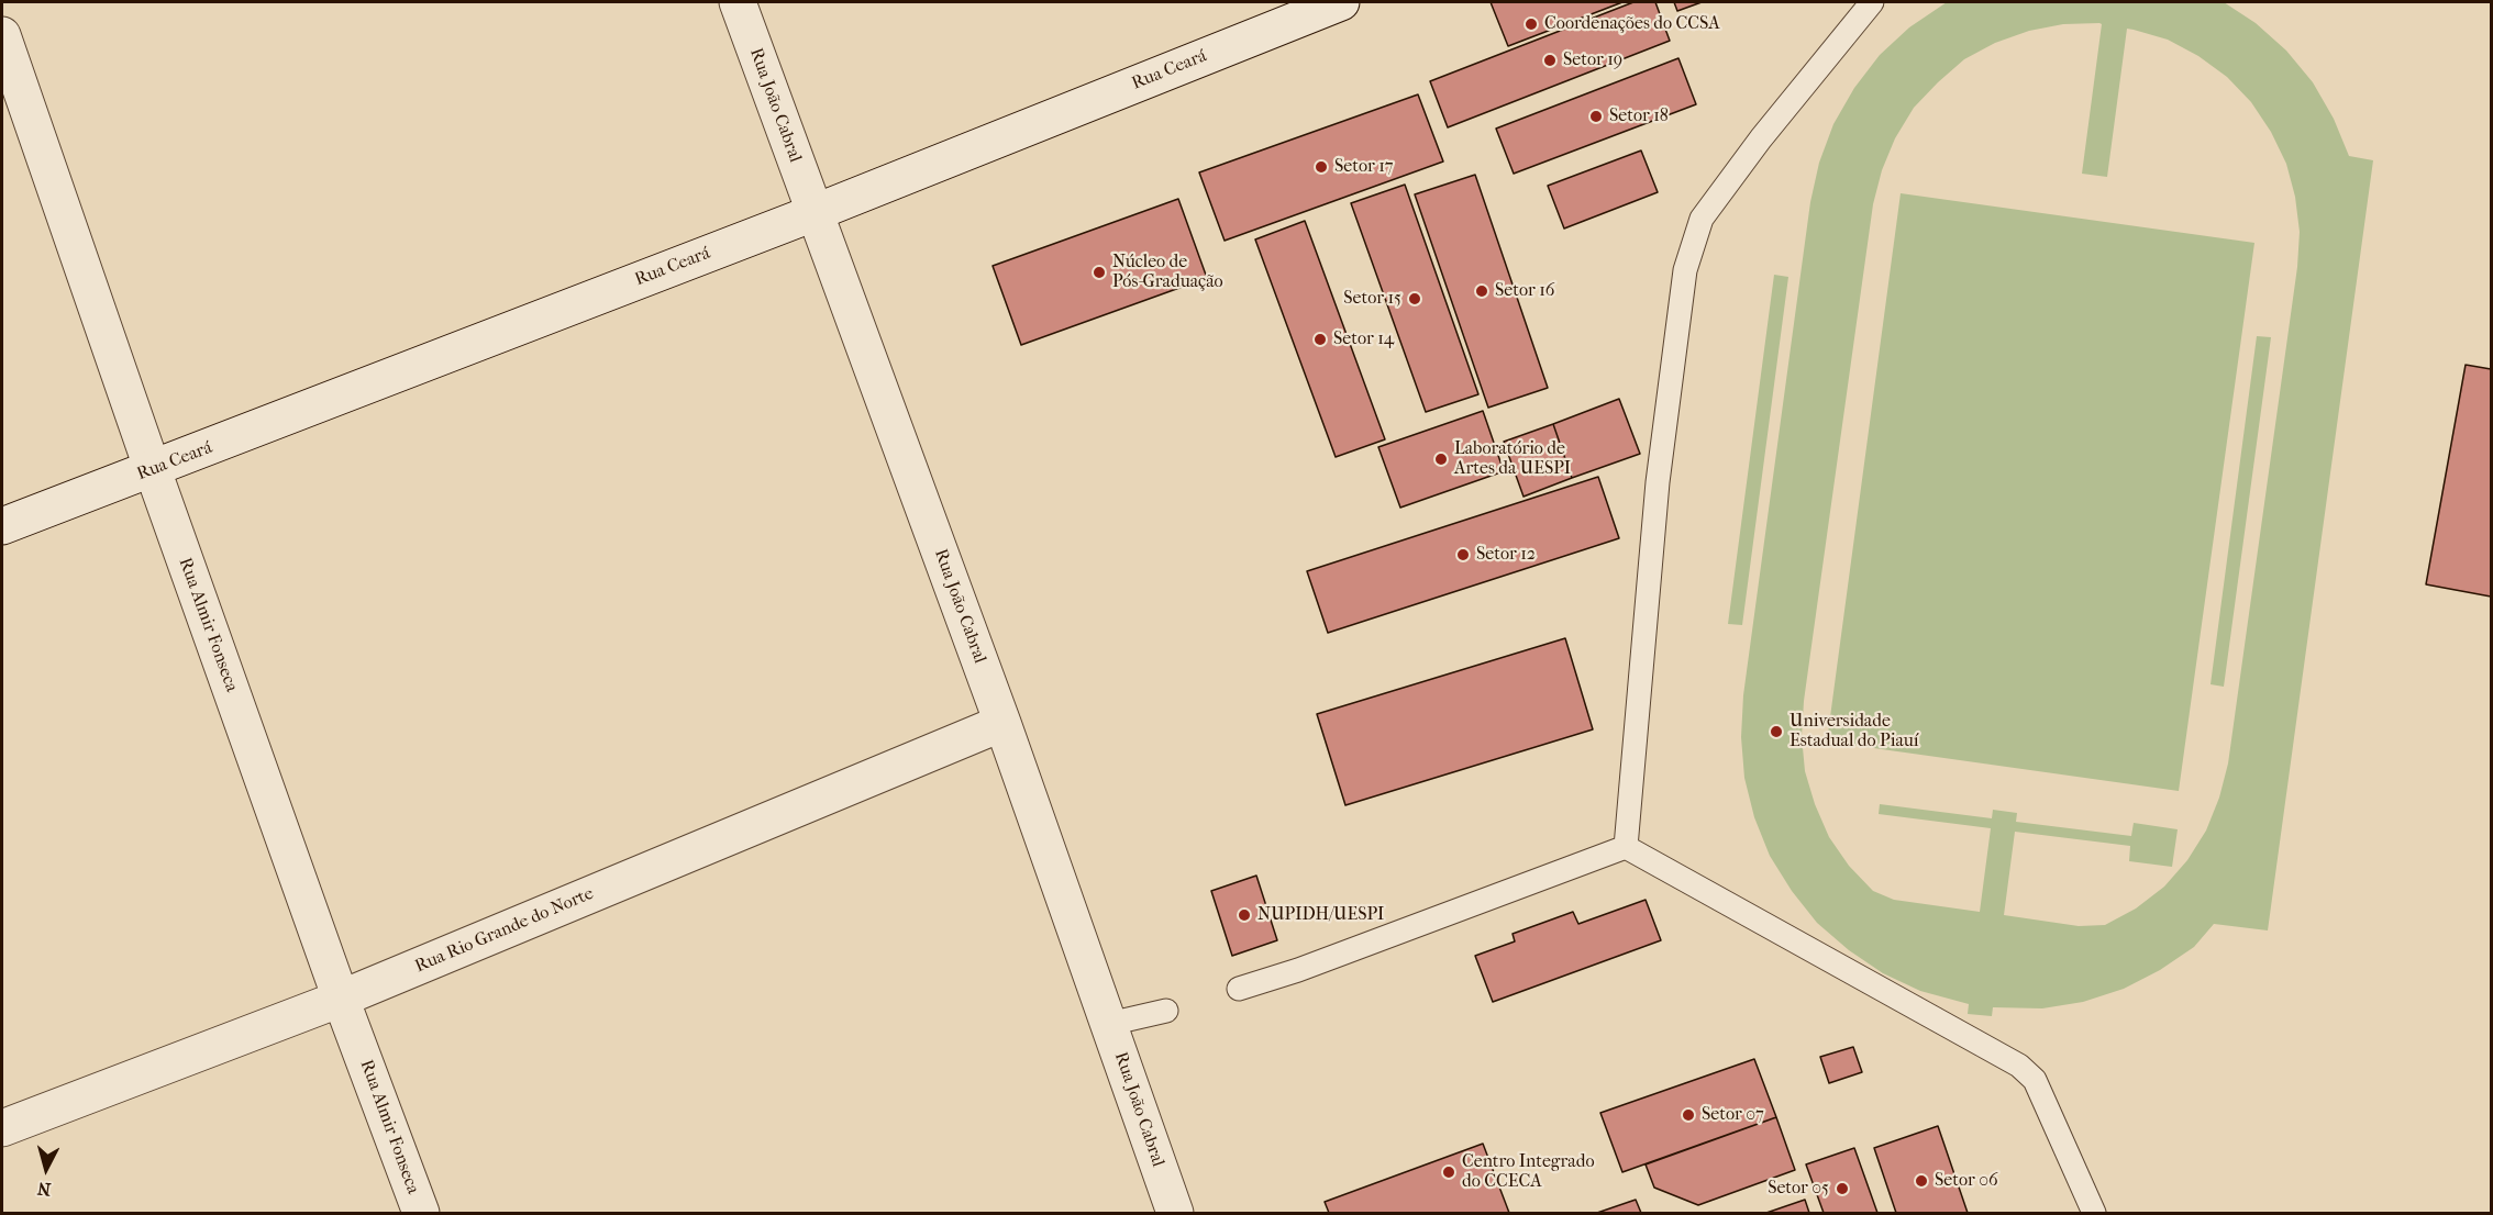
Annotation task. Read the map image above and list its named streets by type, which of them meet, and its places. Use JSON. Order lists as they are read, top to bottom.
{
  "streets": {
    "street": [
      "Rua Ceará",
      "Rua João Cabral",
      "Rua Almir Fonseca",
      "Rua Rio Grande do Norte"
    ]
  },
  "crossings": [
    ["Rua Ceará", "Rua João Cabral"],
    ["Rua Ceará", "Rua Almir Fonseca"],
    ["Rua João Cabral", "Rua Rio Grande do Norte"],
    ["Rua Almir Fonseca", "Rua Rio Grande do Norte"]
  ],
  "places": [
    "Coordenações do CCSA",
    "Setor 19",
    "Setor 18",
    "Setor 17",
    "Núcleo de Pós-Graduação",
    "Setor 16",
    "Setor 15",
    "Setor 14",
    "Laboratório de Artes da UESPI",
    "Setor 12",
    "Universidade Estadual do Piauí",
    "NUPIDH/UESPI",
    "Setor 07",
    "Centro Integrado do CCECA",
    "Setor 06",
    "Setor 05"
  ],
  "north": "bottom"
}
